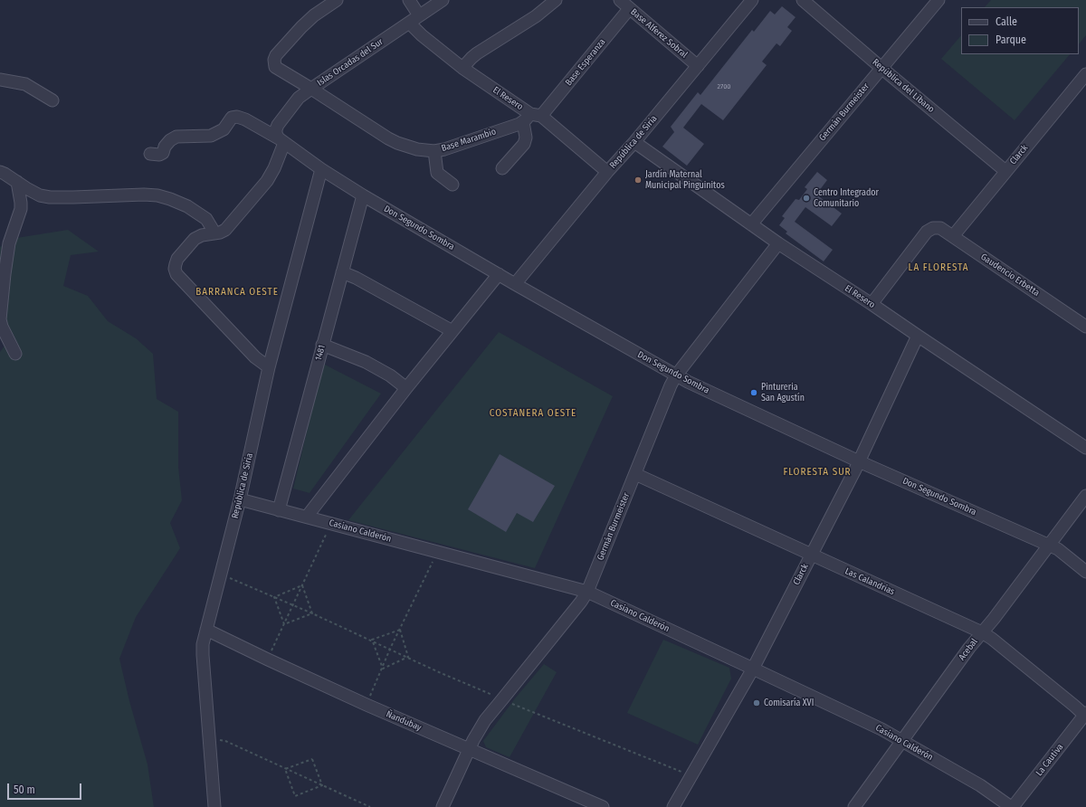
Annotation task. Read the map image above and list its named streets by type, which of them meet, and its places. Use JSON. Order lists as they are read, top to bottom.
{
  "streets": {
    "street": [
      "Base Alferez Sobral",
      "Islas Orcadas del Sur",
      "Base Esperanza",
      "República del Líbano",
      "El Resero",
      "Germán Burmeister",
      "Base Marambio",
      "República de Siria",
      "Clarck",
      "Don Segundo Sombra",
      "Gaudencio Erbetta",
      "1481",
      "Casiano Calderón",
      "Las Calandrias",
      "Acebal",
      "Ñandubay",
      "La Cautiva"
    ]
  },
  "crossings": [
    ["Base Alferez Sobral", "Base Esperanza"],
    ["Base Alferez Sobral", "República de Siria"],
    ["Islas Orcadas del Sur", "El Resero"],
    ["Islas Orcadas del Sur", "Base Marambio"],
    ["Islas Orcadas del Sur", "República de Siria"],
    ["Islas Orcadas del Sur", "Don Segundo Sombra"],
    ["Base Esperanza", "El Resero"],
    ["Base Esperanza", "Base Marambio"],
    ["República del Líbano", "Germán Burmeister"],
    ["República del Líbano", "Clarck"],
    ["El Resero", "Germán Burmeister"],
    ["El Resero", "Base Marambio"],
    ["El Resero", "República de Siria"],
    ["El Resero", "Clarck"],
    ["El Resero", "Gaudencio Erbetta"],
    ["Germán Burmeister", "Don Segundo Sombra"],
    ["Germán Burmeister", "Casiano Calderón"],
    ["Germán Burmeister", "Las Calandrias"],
    ["Germán Burmeister", "Ñandubay"],
    ["República de Siria", "Don Segundo Sombra"],
    ["República de Siria", "Casiano Calderón"],
    ["República de Siria", "Ñandubay"],
    ["Clarck", "Don Segundo Sombra"],
    ["Clarck", "Gaudencio Erbetta"],
    ["Clarck", "Casiano Calderón"],
    ["Clarck", "Las Calandrias"],
    ["Don Segundo Sombra", "1481"],
    ["Don Segundo Sombra", "Acebal"],
    ["1481", "Casiano Calderón"],
    ["Casiano Calderón", "Acebal"],
    ["Casiano Calderón", "La Cautiva"],
    ["Las Calandrias", "Acebal"],
    ["Las Calandrias", "La Cautiva"]
  ],
  "districts": [
    "LA FLORESTA",
    "BARRANCA OESTE",
    "COSTANERA OESTE",
    "FLORESTA SUR"
  ],
  "places": [
    "Jardín Maternal Municipal Pinguinitos",
    "Centro Integrador Comunitario",
    "Pintureria San Agustín",
    "Comisaría XVI"
  ],
  "house_numbers": ["2700"],
  "legend": ["Calle", "Parque"],
  "scale_bar": "50 m"
}
